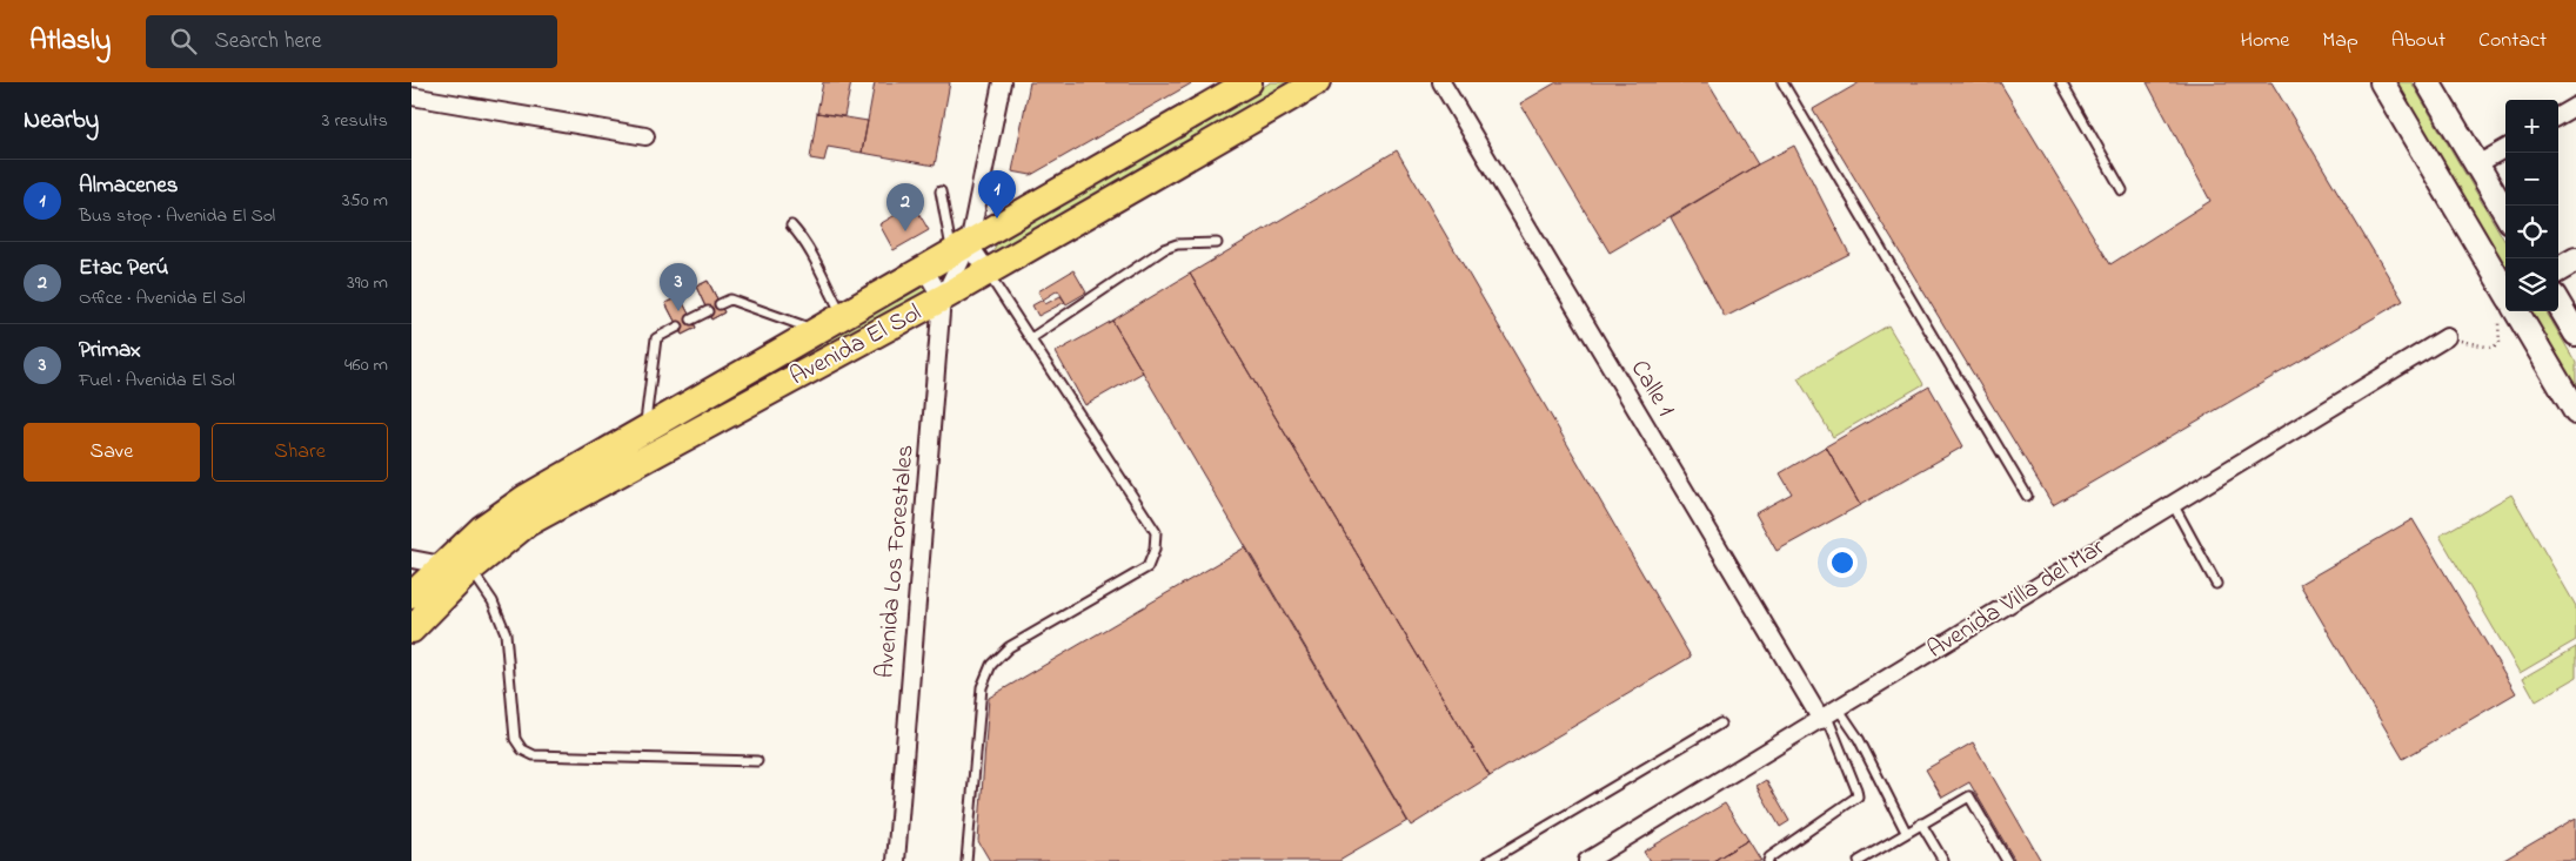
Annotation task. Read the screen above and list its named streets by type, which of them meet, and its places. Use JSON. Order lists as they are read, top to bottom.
{
  "streets": {
    "main road": ["Avenida El Sol"],
    "street": ["Calle 1", "Avenida Los Forestales", "Avenida Villa del Mar"]
  },
  "crossings": [
    ["Avenida El Sol", "Avenida Los Forestales"],
    ["Calle 1", "Avenida Villa del Mar"]
  ],
  "page": {
    "header": "Atlasly",
    "search": "Search here",
    "nav": [
      "Home",
      "Map",
      "About",
      "Contact"
    ],
    "heading": ["Nearby", "3 results"],
    "map_buttons": ["+", "−"],
    "list": [
      {
        "mark": "1",
        "name": "Almacenes",
        "note": "Bus stop · Avenida El Sol",
        "value": "350 m"
      },
      {
        "mark": "2",
        "name": "Etac Perú",
        "note": "Office · Avenida El Sol",
        "value": "390 m"
      },
      {
        "mark": "3",
        "name": "Primax",
        "note": "Fuel · Avenida El Sol",
        "value": "460 m"
      }
    ],
    "pins": ["1", "2", "3"],
    "buttons": ["Save", "Share"]
  }
}
